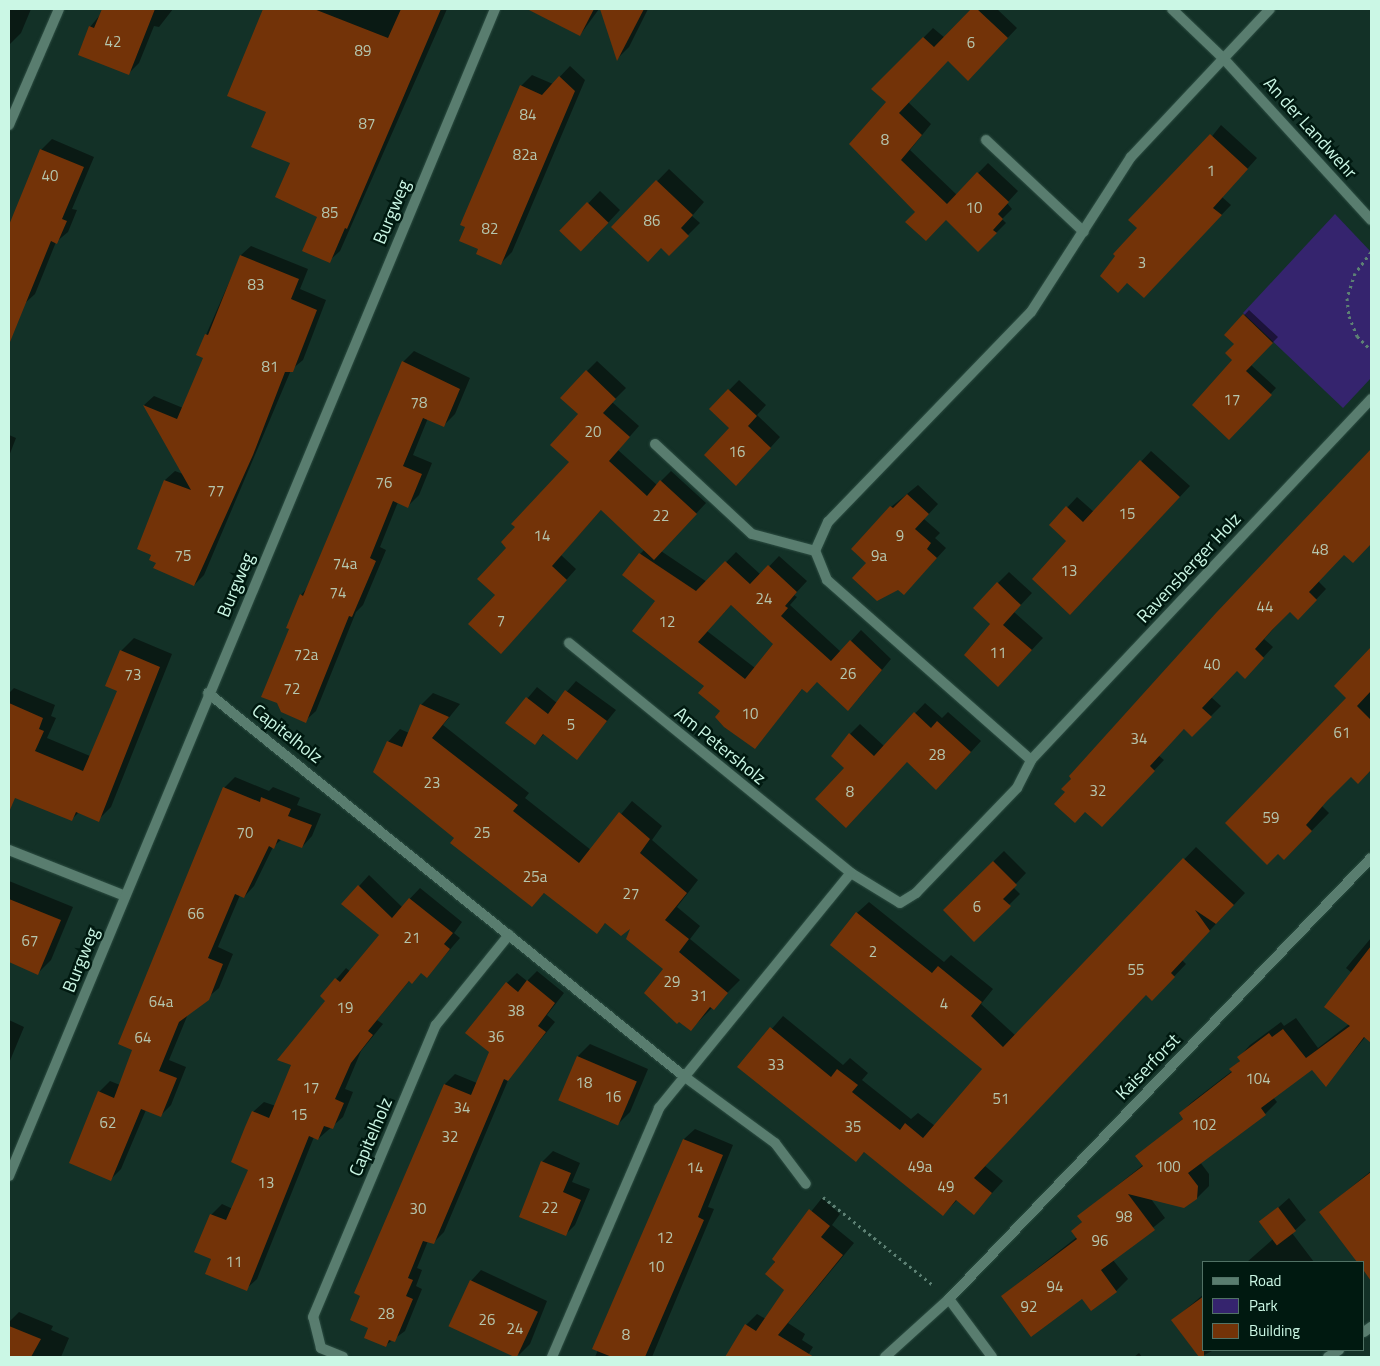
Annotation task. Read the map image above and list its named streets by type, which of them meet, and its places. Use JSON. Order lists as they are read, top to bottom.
{
  "streets": {
    "street": [
      "An der Landwehr",
      "Burgweg",
      "Ravensberger Holz",
      "Capitelholz",
      "Am Petersholz",
      "Kaiserforst"
    ]
  },
  "crossings": [
    ["Burgweg", "Capitelholz"],
    ["Ravensberger Holz", "Am Petersholz"]
  ],
  "house_numbers": [
    "42",
    "6",
    "89",
    "84",
    "87",
    "8",
    "82a",
    "1",
    "40",
    "10",
    "85",
    "86",
    "82",
    "3",
    "83",
    "81",
    "17",
    "78",
    "20",
    "16",
    "76",
    "77",
    "15",
    "22",
    "14",
    "9",
    "48",
    "75",
    "9a",
    "74a",
    "13",
    "74",
    "24",
    "44",
    "7",
    "12",
    "11",
    "72a",
    "40",
    "26",
    "73",
    "72",
    "10",
    "5",
    "61",
    "34",
    "28",
    "23",
    "32",
    "8",
    "59",
    "70",
    "25",
    "25a",
    "27",
    "6",
    "66",
    "21",
    "67",
    "2",
    "55",
    "29",
    "31",
    "64a",
    "4",
    "19",
    "38",
    "36",
    "64",
    "33",
    "104",
    "18",
    "17",
    "16",
    "51",
    "34",
    "15",
    "62",
    "102",
    "35",
    "32",
    "49a",
    "100",
    "14",
    "13",
    "49",
    "22",
    "30",
    "98",
    "12",
    "96",
    "11",
    "10",
    "94",
    "92",
    "28",
    "26",
    "24",
    "8"
  ],
  "legend": ["Road", "Park", "Building"]
}
